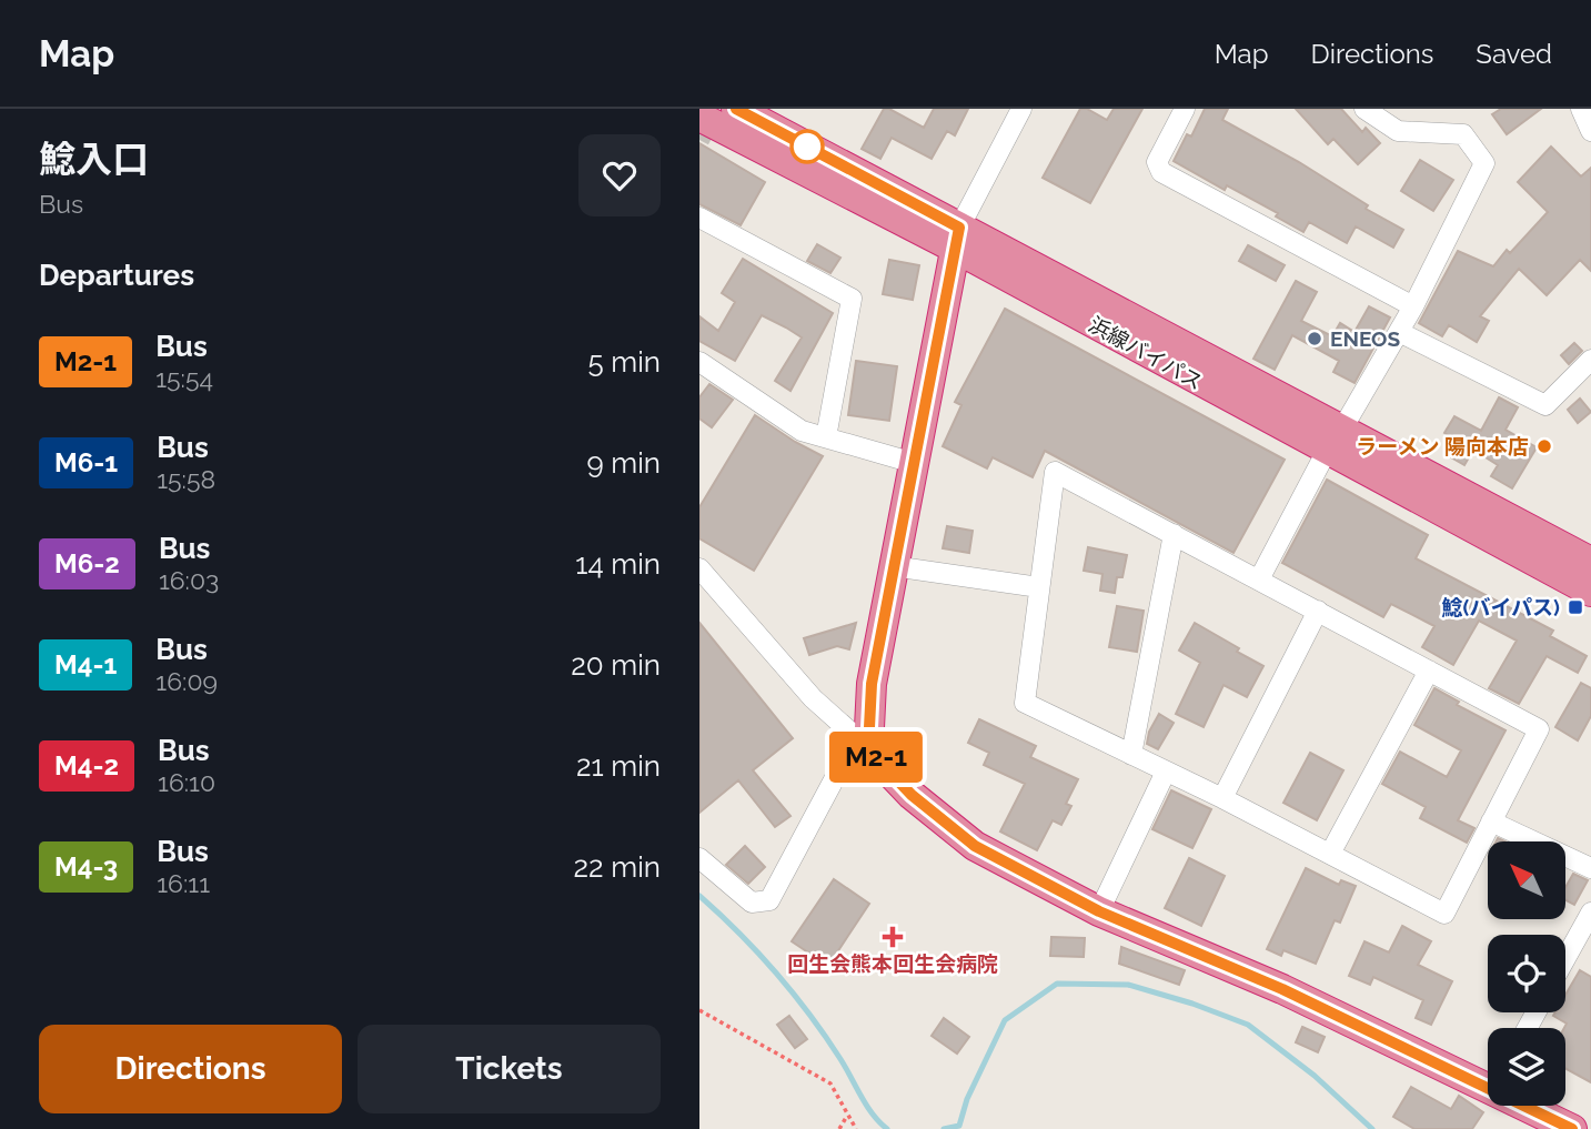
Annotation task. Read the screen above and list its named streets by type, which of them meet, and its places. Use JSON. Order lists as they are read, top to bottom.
{
  "streets": {
    "highway": ["浜線バイパス"]
  },
  "places": {
    "other": ["ENEOS", "ラーメン 陽向本店"],
    "transit": ["鯰(バイパス)"],
    "health": ["回生会熊本回生会病院"]
  },
  "lines": ["bus line M2-1"],
  "north": "top left",
  "page": {
    "header": "Map",
    "nav": ["Map", "Directions", "Saved"],
    "heading": [
      ["鯰入口", "Bus"],
      "Departures"
    ],
    "on_map": "M2-1",
    "list": [
      {
        "mark": "M2-1",
        "name": "Bus",
        "note": "15:54",
        "value": "5 min"
      },
      {
        "mark": "M6-1",
        "name": "Bus",
        "note": "15:58",
        "value": "9 min"
      },
      {
        "mark": "M6-2",
        "name": "Bus",
        "note": "16:03",
        "value": "14 min"
      },
      {
        "mark": "M4-1",
        "name": "Bus",
        "note": "16:09",
        "value": "20 min"
      },
      {
        "mark": "M4-2",
        "name": "Bus",
        "note": "16:10",
        "value": "21 min"
      },
      {
        "mark": "M4-3",
        "name": "Bus",
        "note": "16:11",
        "value": "22 min"
      }
    ],
    "buttons": ["Directions", "Tickets"]
  }
}
